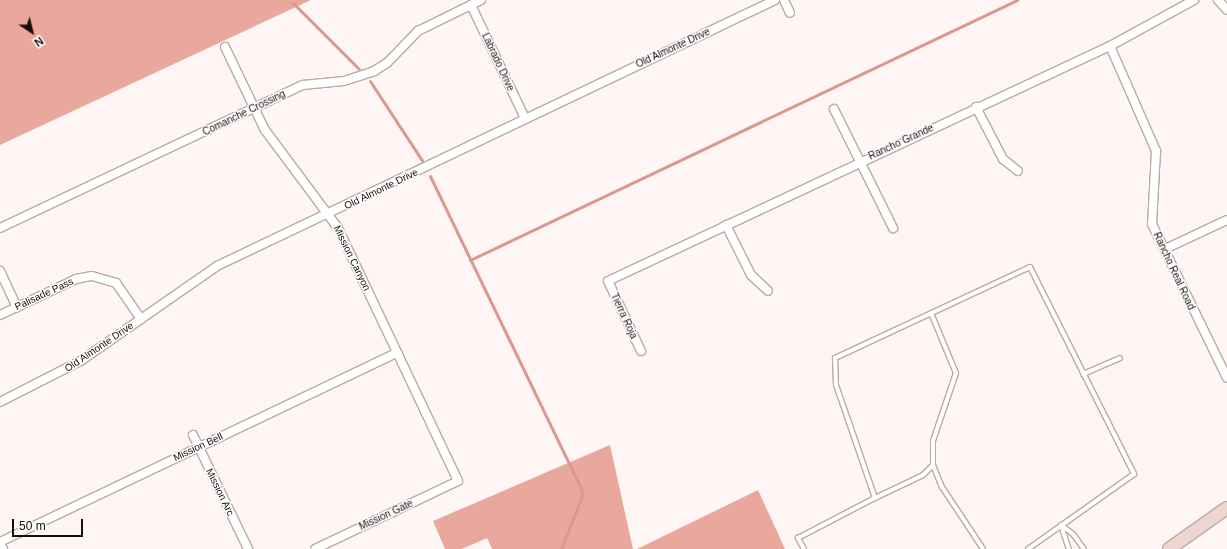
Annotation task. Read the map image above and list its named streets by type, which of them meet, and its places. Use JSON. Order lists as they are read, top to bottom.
{
  "streets": {
    "street": [
      "Old Almonte Drive",
      "Labrado Drive",
      "Comanche Crossing",
      "Rancho Grande",
      "Mission Canyon",
      "Rancho Real Road",
      "Palisade Pass",
      "Tierra Roja",
      "Mission Bell",
      "Mission Arc",
      "Mission Gate"
    ]
  },
  "crossings": [
    ["Old Almonte Drive", "Labrado Drive"],
    ["Old Almonte Drive", "Mission Canyon"],
    ["Old Almonte Drive", "Palisade Pass"],
    ["Labrado Drive", "Comanche Crossing"],
    ["Comanche Crossing", "Mission Canyon"],
    ["Rancho Grande", "Rancho Real Road"],
    ["Rancho Grande", "Tierra Roja"],
    ["Mission Canyon", "Mission Bell"],
    ["Mission Canyon", "Mission Gate"],
    ["Mission Bell", "Mission Arc"]
  ],
  "scale_bar": "50 m",
  "north": "bottom right"
}
